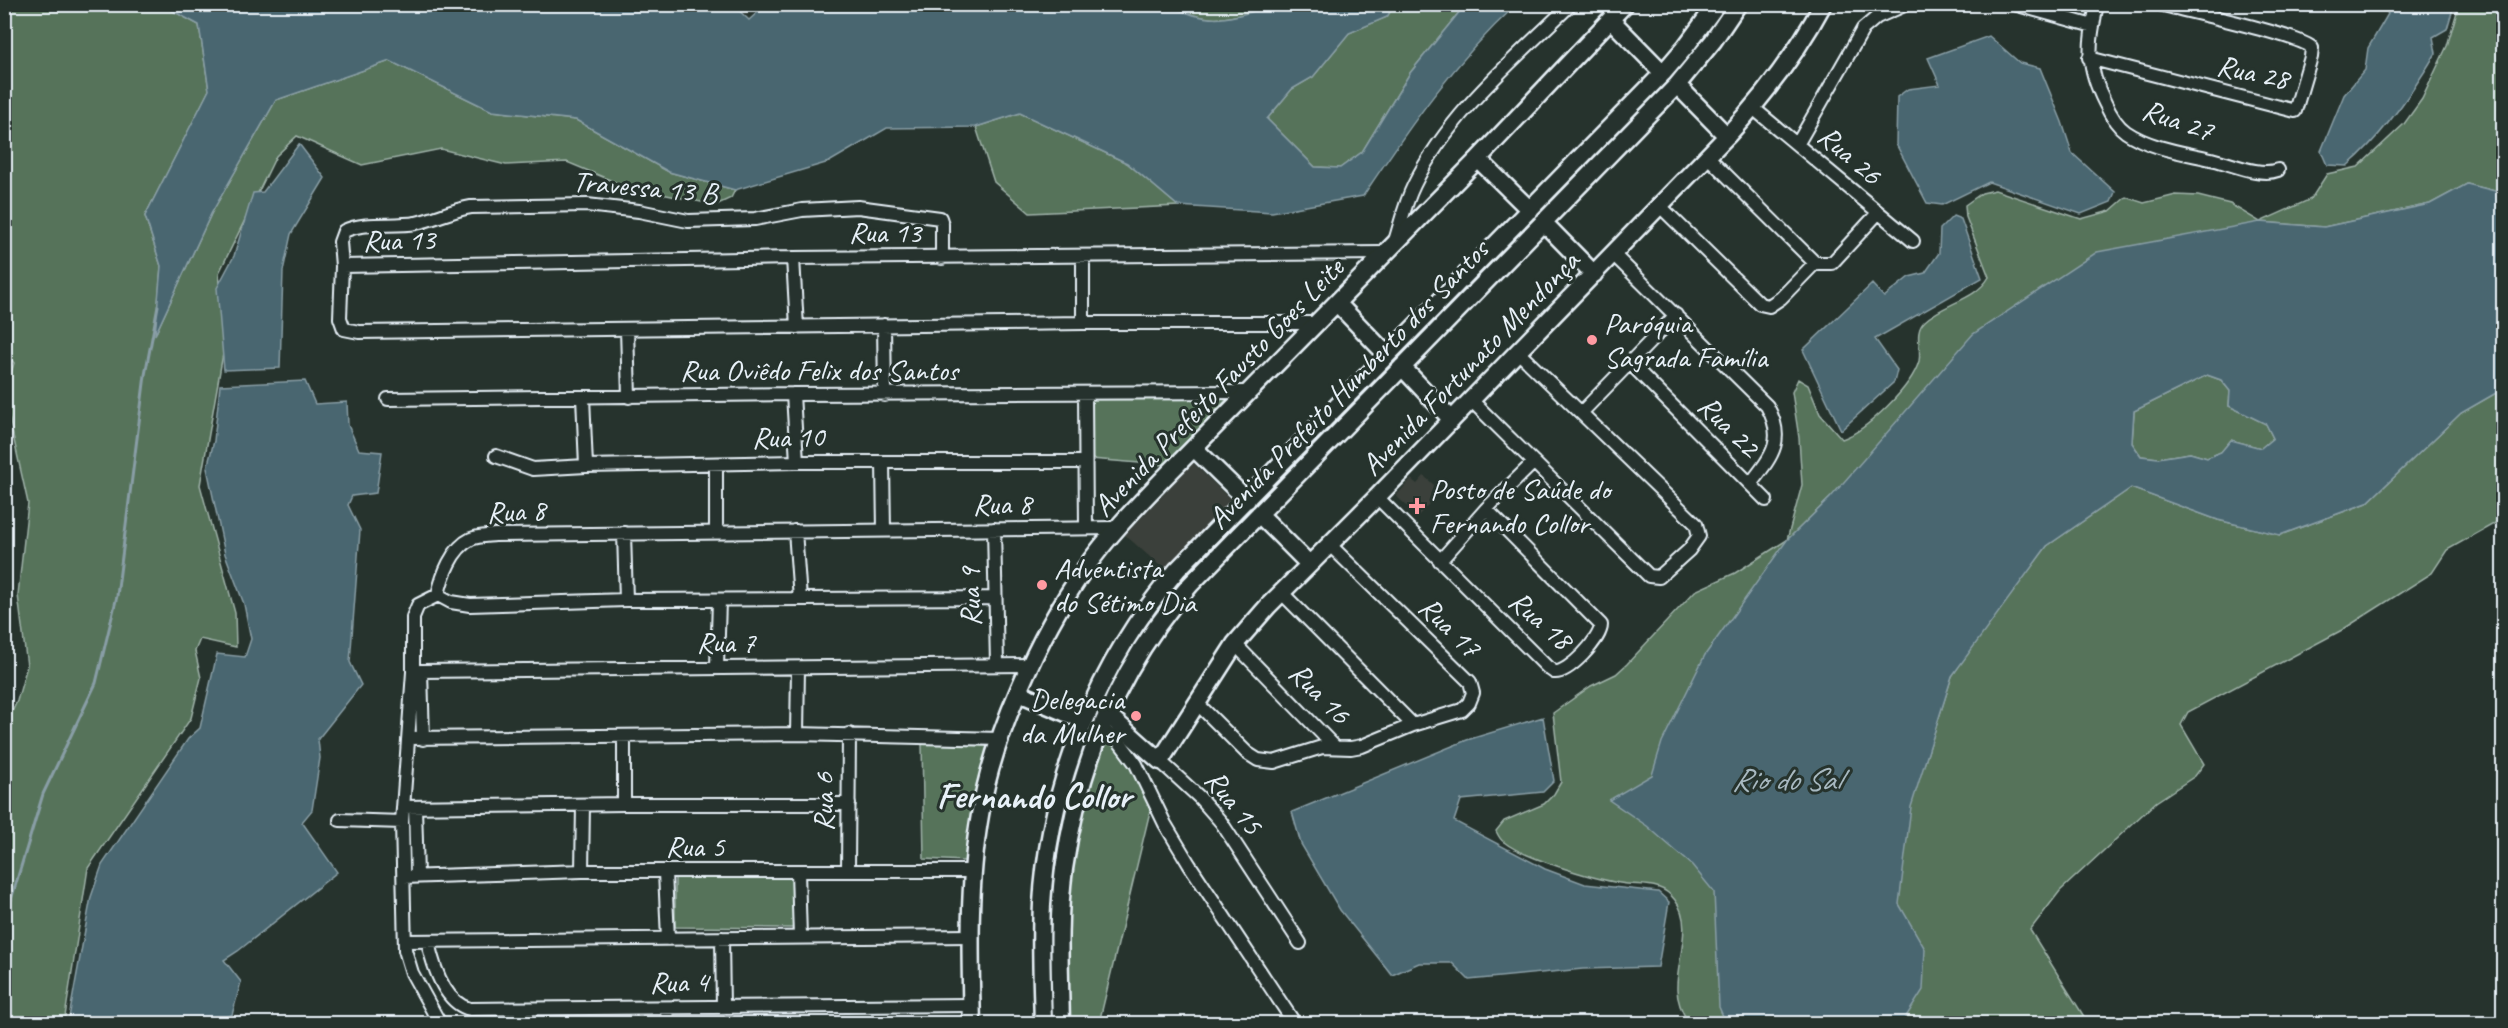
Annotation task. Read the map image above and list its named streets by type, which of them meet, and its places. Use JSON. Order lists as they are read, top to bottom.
{
  "streets": {
    "street": [
      "Rua 28",
      "Rua 27",
      "Rua 26",
      "Travessa 13 B",
      "Rua 13",
      "Avenida Fortunato Mendonça",
      "Rua Oviêdo Felix dos Santos",
      "Avenida Prefeito Humberto dos Santos",
      "Avenida Prefeito Fausto Goes Leite",
      "Rua 22",
      "Rua 10",
      "Rua 8",
      "Rua 9",
      "Rua 18",
      "Rua 17",
      "Rua 7",
      "Rua 16",
      "Rua 6",
      "Rua 15",
      "Rua 5",
      "Rua 4"
    ]
  },
  "crossings": [
    ["Rua 28", "Rua 27"],
    ["Rua 26", "Avenida Fortunato Mendonça"],
    ["Travessa 13 B", "Rua 13"],
    ["Rua 13", "Avenida Prefeito Fausto Goes Leite"],
    ["Avenida Fortunato Mendonça", "Rua 18"],
    ["Avenida Fortunato Mendonça", "Rua 17"],
    ["Avenida Fortunato Mendonça", "Rua 16"],
    ["Avenida Fortunato Mendonça", "Rua 15"],
    ["Rua Oviêdo Felix dos Santos", "Avenida Prefeito Fausto Goes Leite"],
    ["Avenida Prefeito Humberto dos Santos", "Rua 15"],
    ["Avenida Prefeito Fausto Goes Leite", "Rua 8"],
    ["Avenida Prefeito Fausto Goes Leite", "Rua 7"],
    ["Avenida Prefeito Fausto Goes Leite", "Rua 15"],
    ["Avenida Prefeito Fausto Goes Leite", "Rua 5"],
    ["Avenida Prefeito Fausto Goes Leite", "Rua 4"],
    ["Rua 8", "Rua 9"],
    ["Rua 9", "Rua 7"],
    ["Rua 17", "Rua 16"],
    ["Rua 6", "Rua 5"]
  ],
  "districts": ["Fernando Collor"],
  "water": ["Rio do Sal"],
  "places": {
    "other": ["Paróquia Sagrada Família", "Adventista do Sétimo Dia", "Delegacia da Mulher"],
    "health": ["Posto de Saúde do Fernando Collor"]
  }
}
